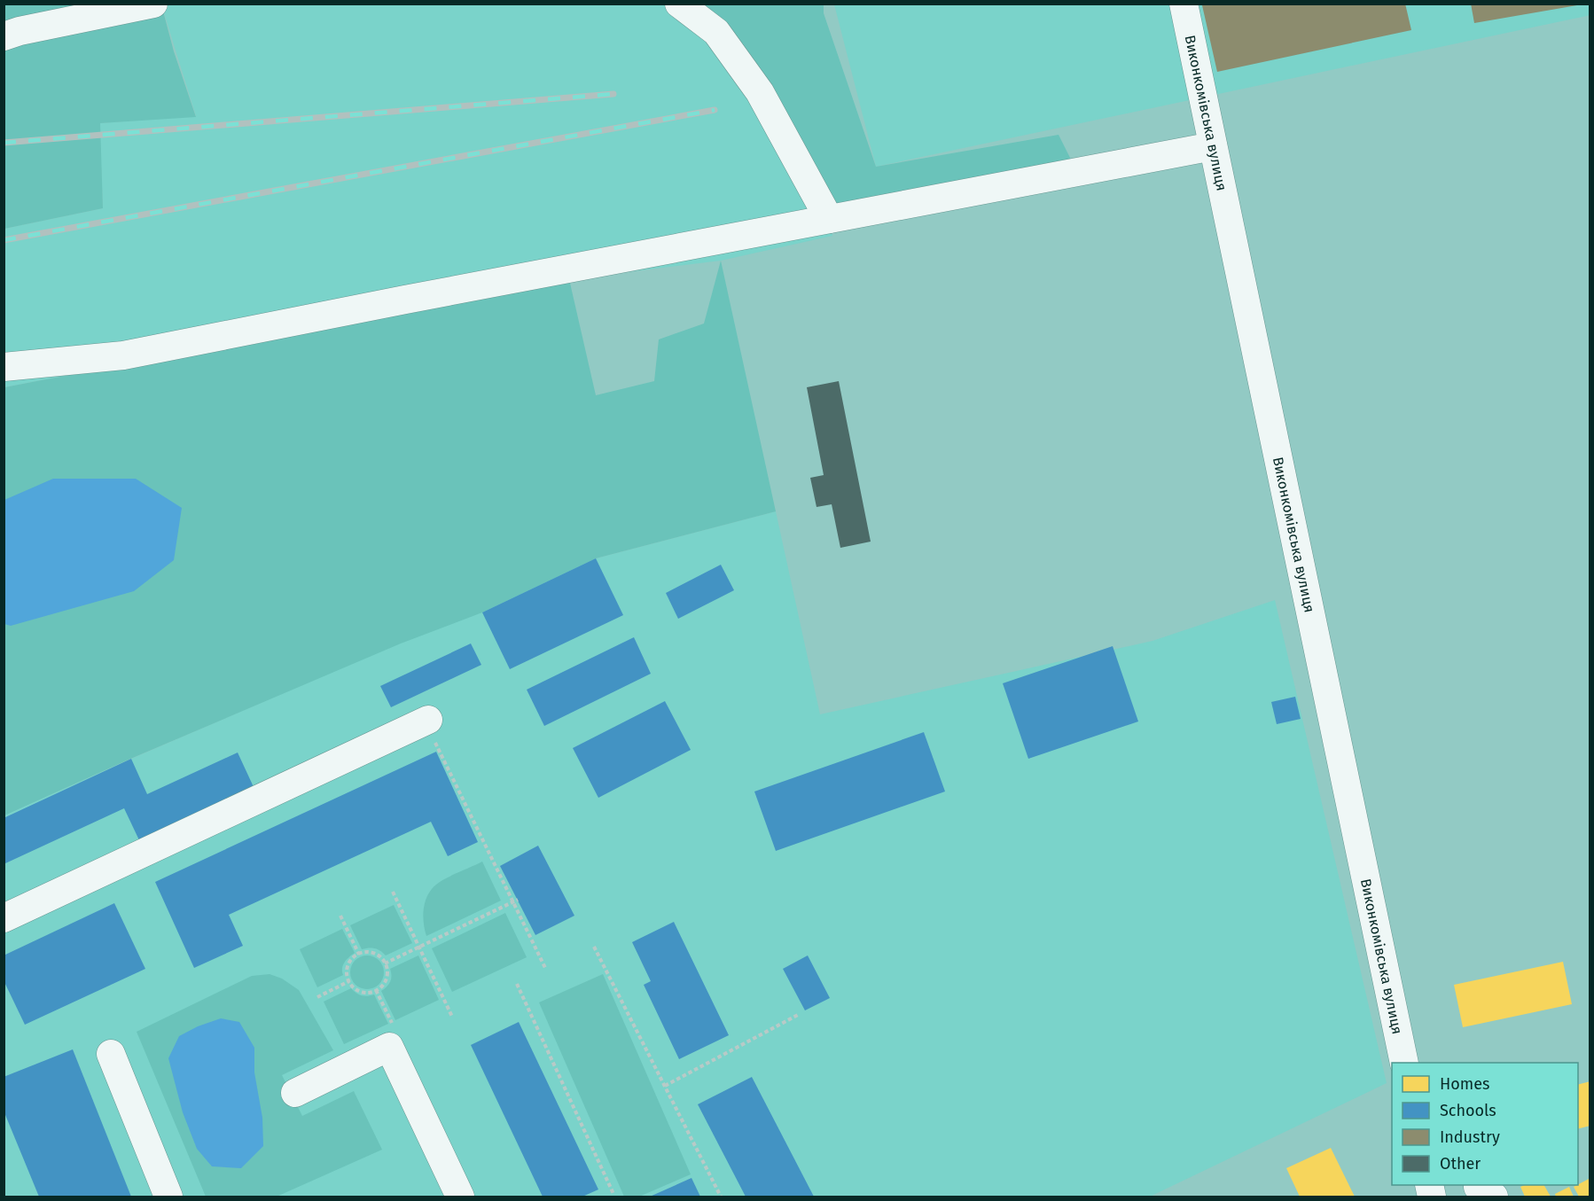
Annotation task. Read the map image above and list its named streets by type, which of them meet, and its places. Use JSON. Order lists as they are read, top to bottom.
{
  "streets": {
    "street": ["Виконкомівська вулиця"]
  },
  "legend": [
    "Homes",
    "Schools",
    "Industry",
    "Other"
  ]
}
